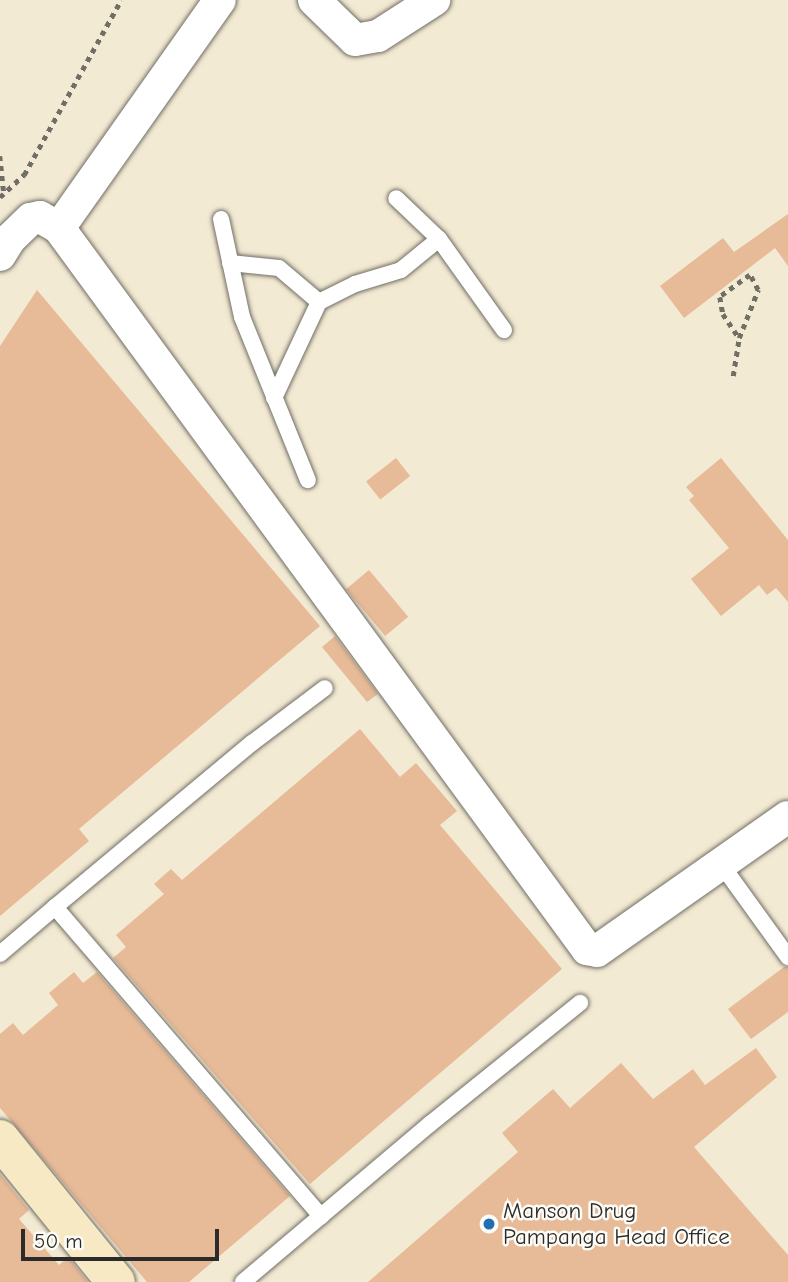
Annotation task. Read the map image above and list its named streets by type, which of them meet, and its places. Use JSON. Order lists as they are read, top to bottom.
{
  "places": ["Manson Drug Pampanga Head Office"],
  "scale_bar": "50 m"
}
